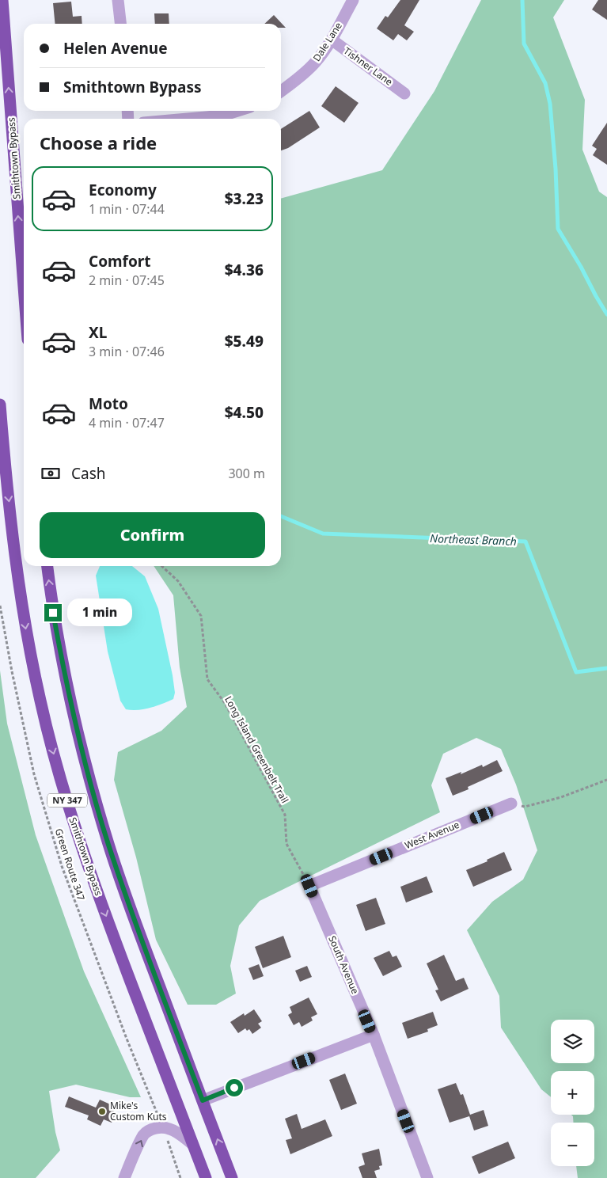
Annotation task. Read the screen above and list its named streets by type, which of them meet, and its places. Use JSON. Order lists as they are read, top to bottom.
{
  "streets": {
    "highway": ["Smithtown Bypass", "NY 347"],
    "street": [
      "Dale Lane",
      "Tishner Lane",
      "West Avenue",
      "South Avenue"
    ],
    "path": ["Long Island Greenbelt Trail", "Green Route 347"]
  },
  "crossings": [
    ["Dale Lane", "Tishner Lane"],
    ["Long Island Greenbelt Trail", "West Avenue"],
    ["Long Island Greenbelt Trail", "South Avenue"],
    ["West Avenue", "South Avenue"]
  ],
  "water": ["Northeast Branch"],
  "places": ["Mike's Custom Kuts"],
  "page": {
    "banner": ["Helen Avenue", "Smithtown Bypass"],
    "heading": "Choose a ride",
    "list": [
      {
        "name": "Economy",
        "note": "1 min · 07:44",
        "value": "$3.23"
      },
      {
        "name": "Comfort",
        "note": "2 min · 07:45",
        "value": "$4.36"
      },
      {
        "name": "XL",
        "note": "3 min · 07:46",
        "value": "$5.49"
      },
      {
        "name": "Moto",
        "note": "4 min · 07:47",
        "value": "$4.50"
      }
    ],
    "pay": ["Cash", "300 m"],
    "buttons": "Confirm",
    "bubble": "1 min",
    "map_buttons": ["+", "−"]
  }
}
